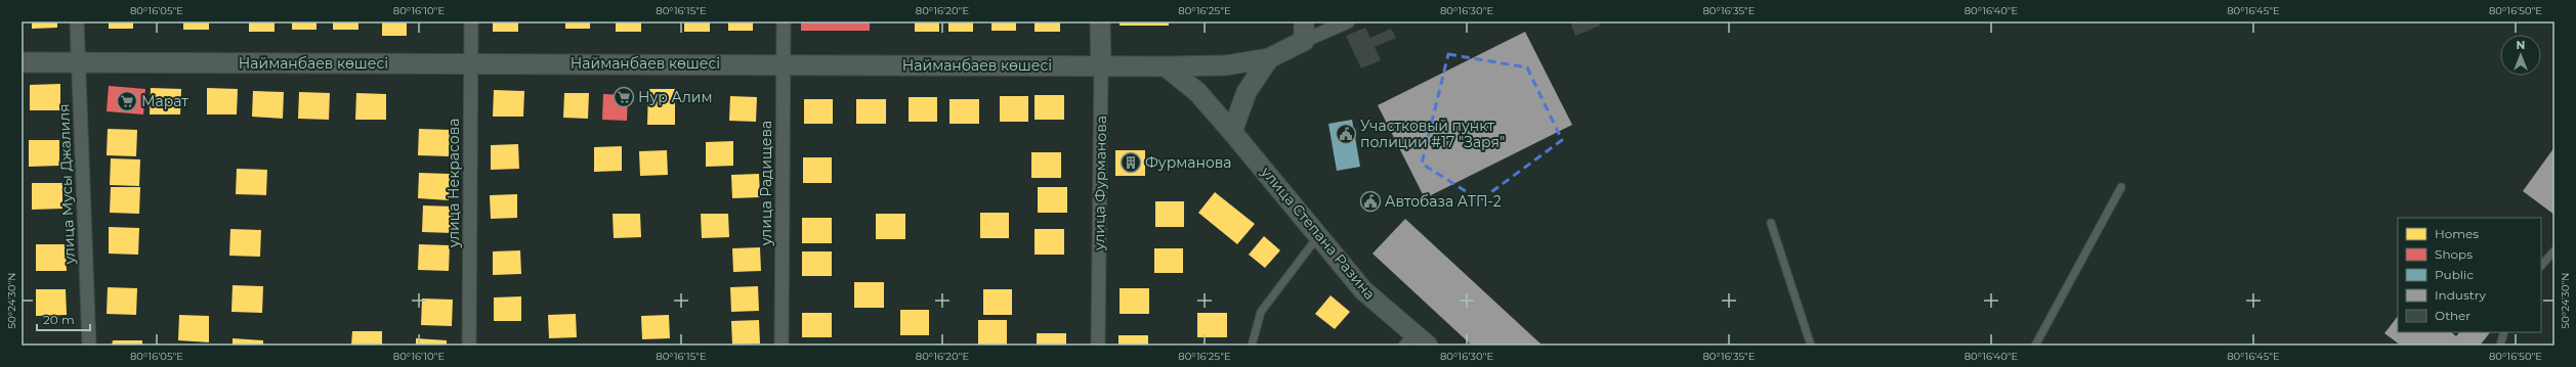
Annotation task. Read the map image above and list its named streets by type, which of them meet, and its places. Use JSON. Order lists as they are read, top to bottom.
{
  "streets": {
    "main road": ["Найманбаев көшесі", "улица Фурманова", "улица Степана Разина"],
    "street": ["улица Некрасова", "улица Радищева", "улица Мусы Джалиля"]
  },
  "crossings": [
    ["Найманбаев көшесі", "улица Некрасова"],
    ["Найманбаев көшесі", "улица Радищева"],
    ["Найманбаев көшесі", "улица Фурманова"],
    ["Найманбаев көшесі", "улица Мусы Джалиля"],
    ["Найманбаев көшесі", "улица Степана Разина"]
  ],
  "places": {
    "supermarket": ["Нур Алим", "Марат"],
    "public building": ["Участковый пункт полиции #17 \"Заря\"", "Автобаза АТП-2"],
    "building": ["Фурманова"]
  },
  "legend": [
    "Homes",
    "Shops",
    "Public",
    "Industry",
    "Other"
  ],
  "scale_bar": "20 m",
  "north": "top",
  "coordinates": [
    "80°16'05\"E",
    "80°16'10\"E",
    "80°16'15\"E",
    "80°16'20\"E",
    "80°16'25\"E",
    "80°16'30\"E",
    "80°16'35\"E",
    "80°16'40\"E",
    "80°16'45\"E",
    "80°16'50\"E",
    "50°24'30\"N"
  ]
}
